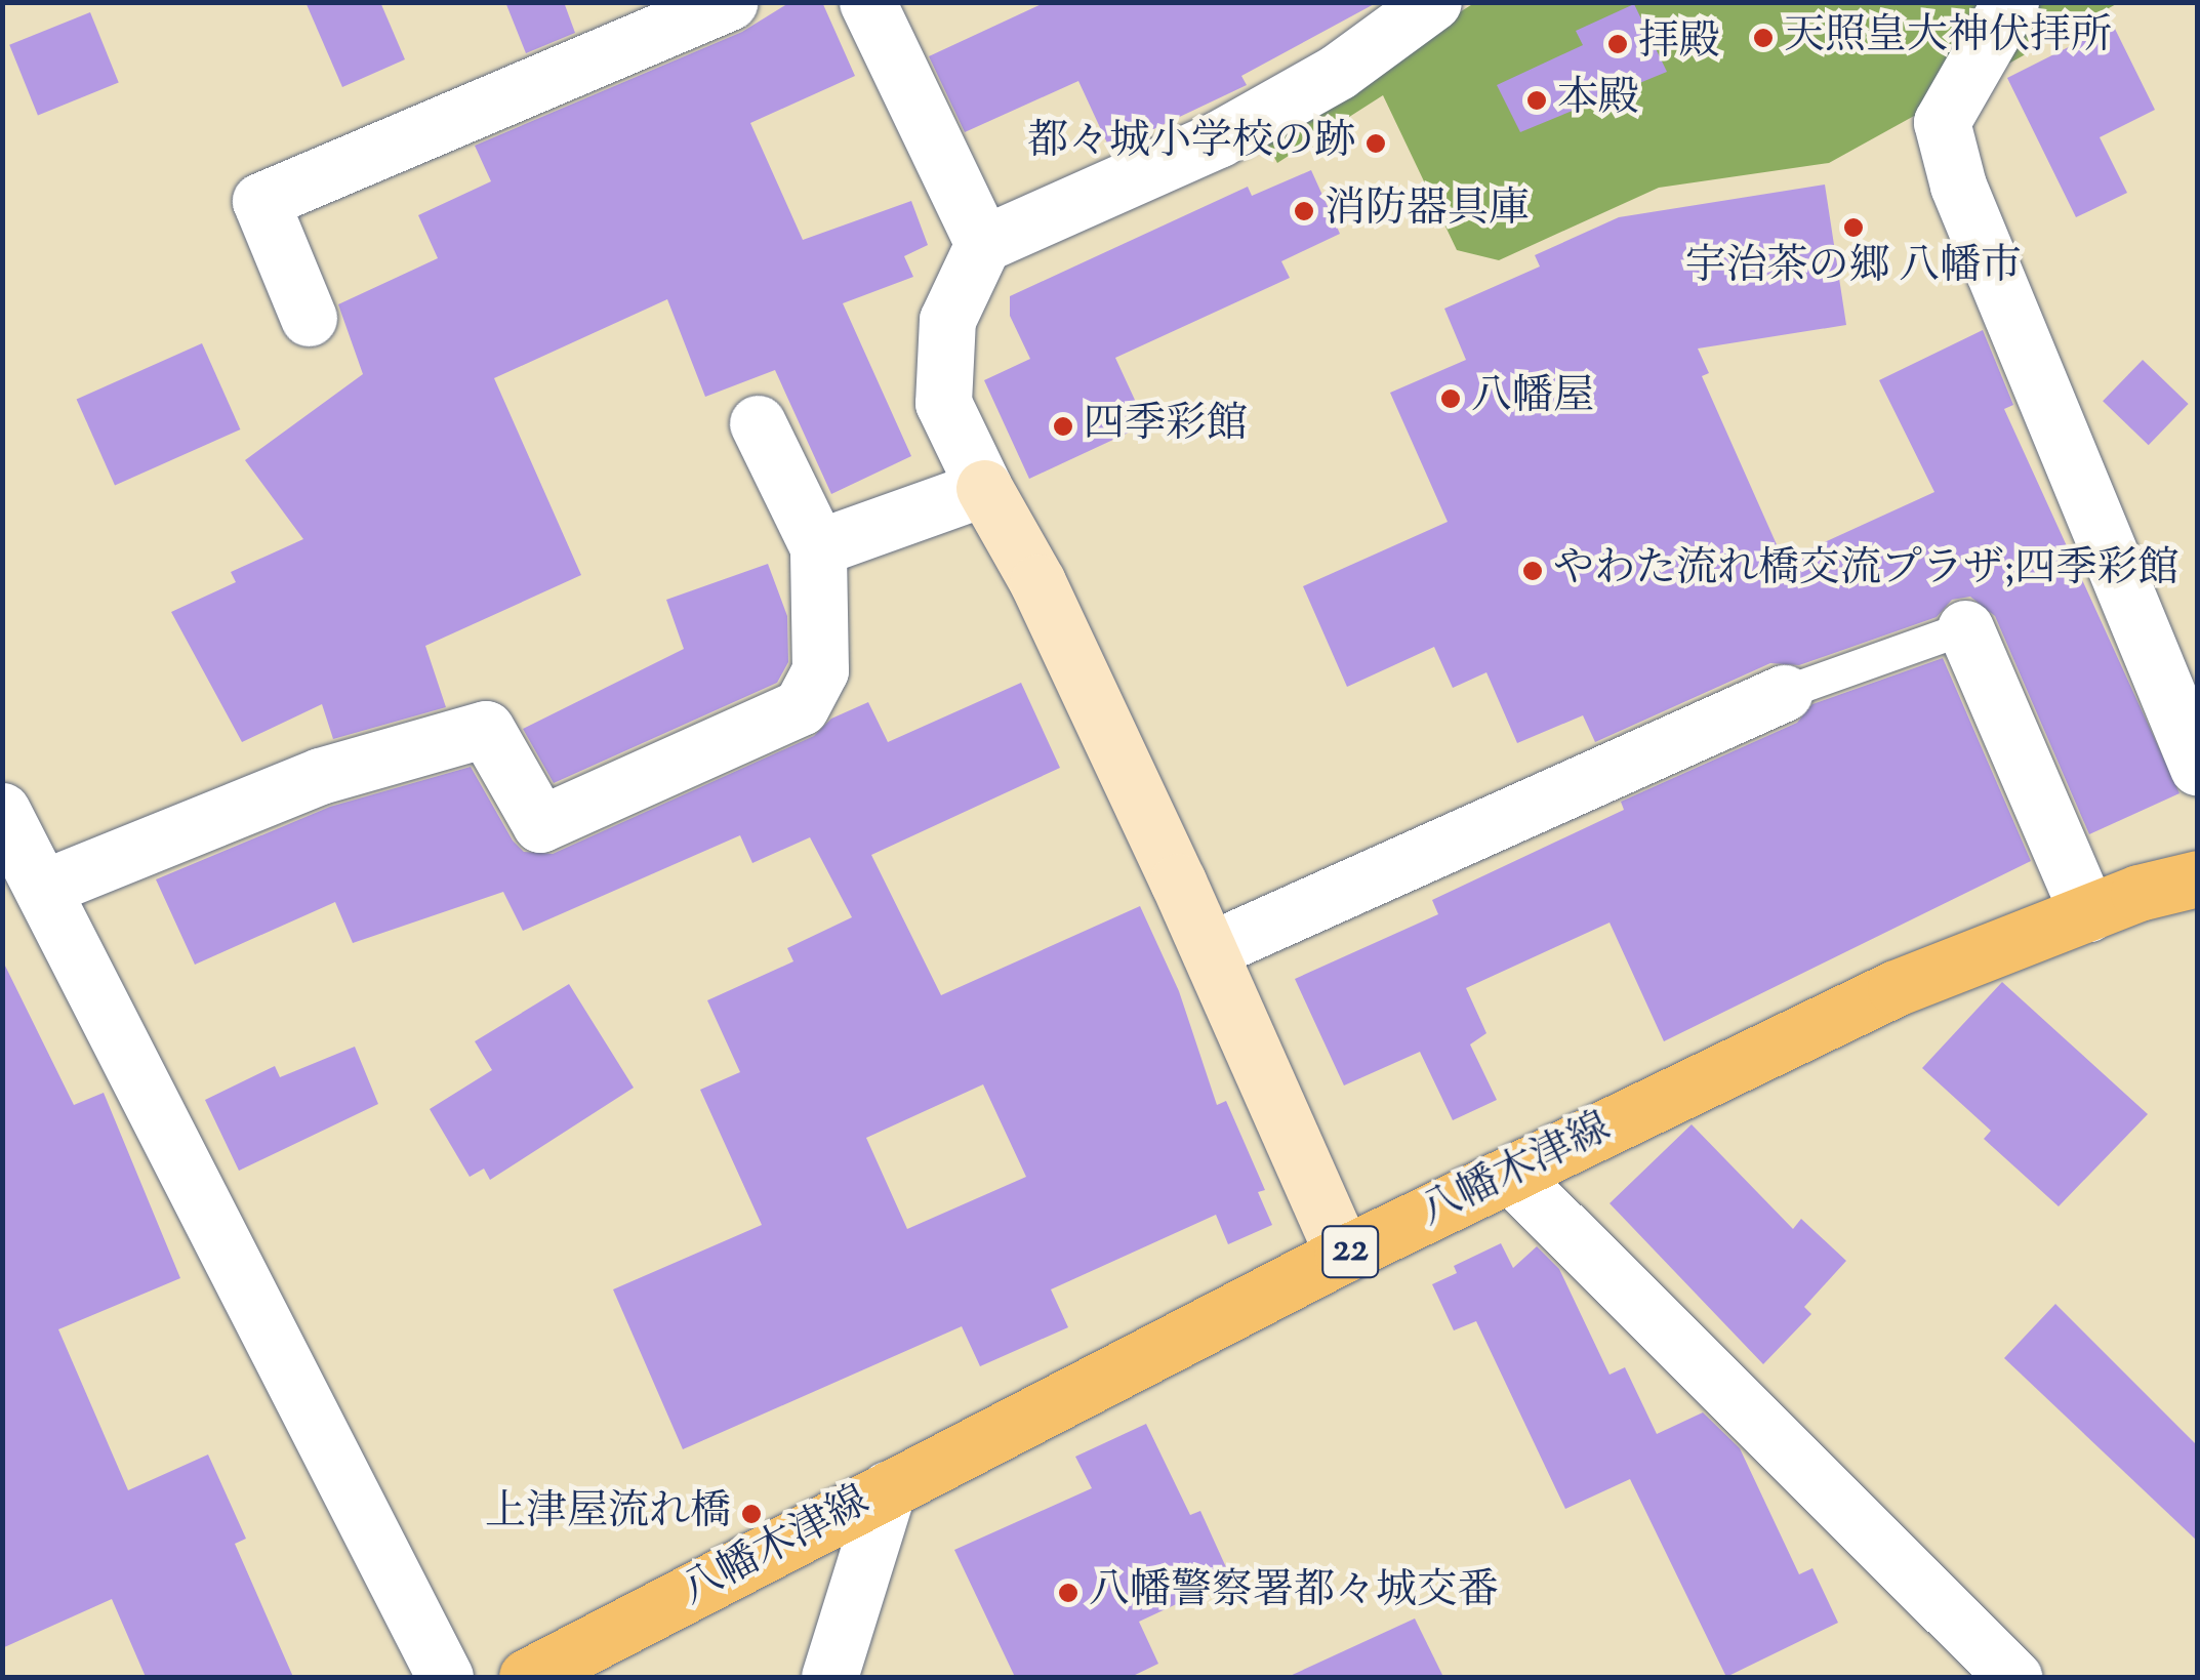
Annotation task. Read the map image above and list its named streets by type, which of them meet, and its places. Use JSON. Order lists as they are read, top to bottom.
{
  "streets": {
    "main road": ["八幡木津線", "22"]
  },
  "places": [
    "天照皇大神伏拝所",
    "拝殿",
    "本殿",
    "都々城小学校の跡",
    "消防器具庫",
    "宇治茶の郷 八幡市",
    "八幡屋",
    "四季彩館",
    "やわた流れ橋交流プラザ;四季彩館",
    "上津屋流れ橋",
    "八幡警察署都々城交番"
  ]
}
